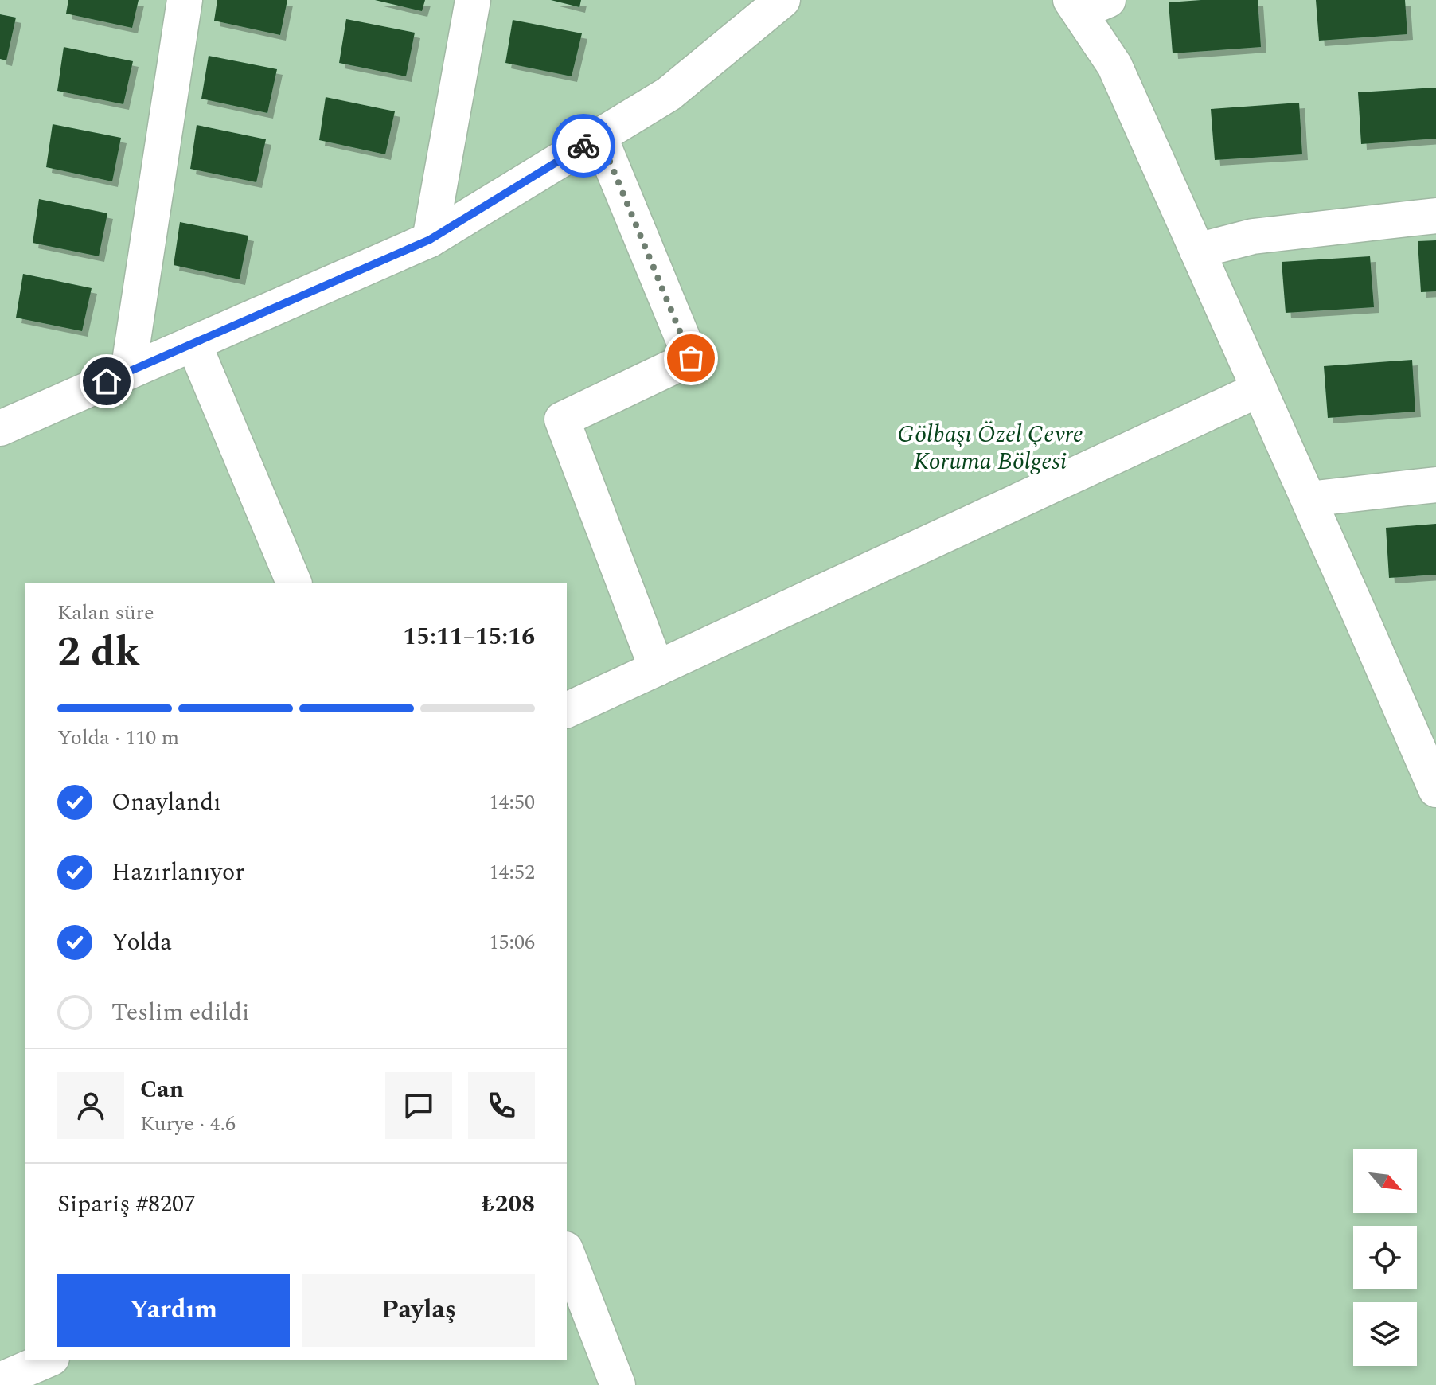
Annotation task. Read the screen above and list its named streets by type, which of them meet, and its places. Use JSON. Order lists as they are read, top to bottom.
{
  "parks": ["Gölbaşı Özel Çevre Koruma Bölgesi"],
  "north": "bottom right",
  "page": {
    "heading": ["2 dk", "Kalan süre", "15:11–15:16"],
    "panel": [
      "Can",
      "Kurye · 4.6",
      "Sipariş #8207",
      "₺208"
    ],
    "bar": "Yolda · 110 m",
    "list": [
      ["Onaylandı", "14:50"],
      ["Hazırlanıyor", "14:52"],
      ["Yolda", "15:06"],
      "Teslim edildi"
    ],
    "buttons": ["Yardım", "Paylaş"]
  }
}
